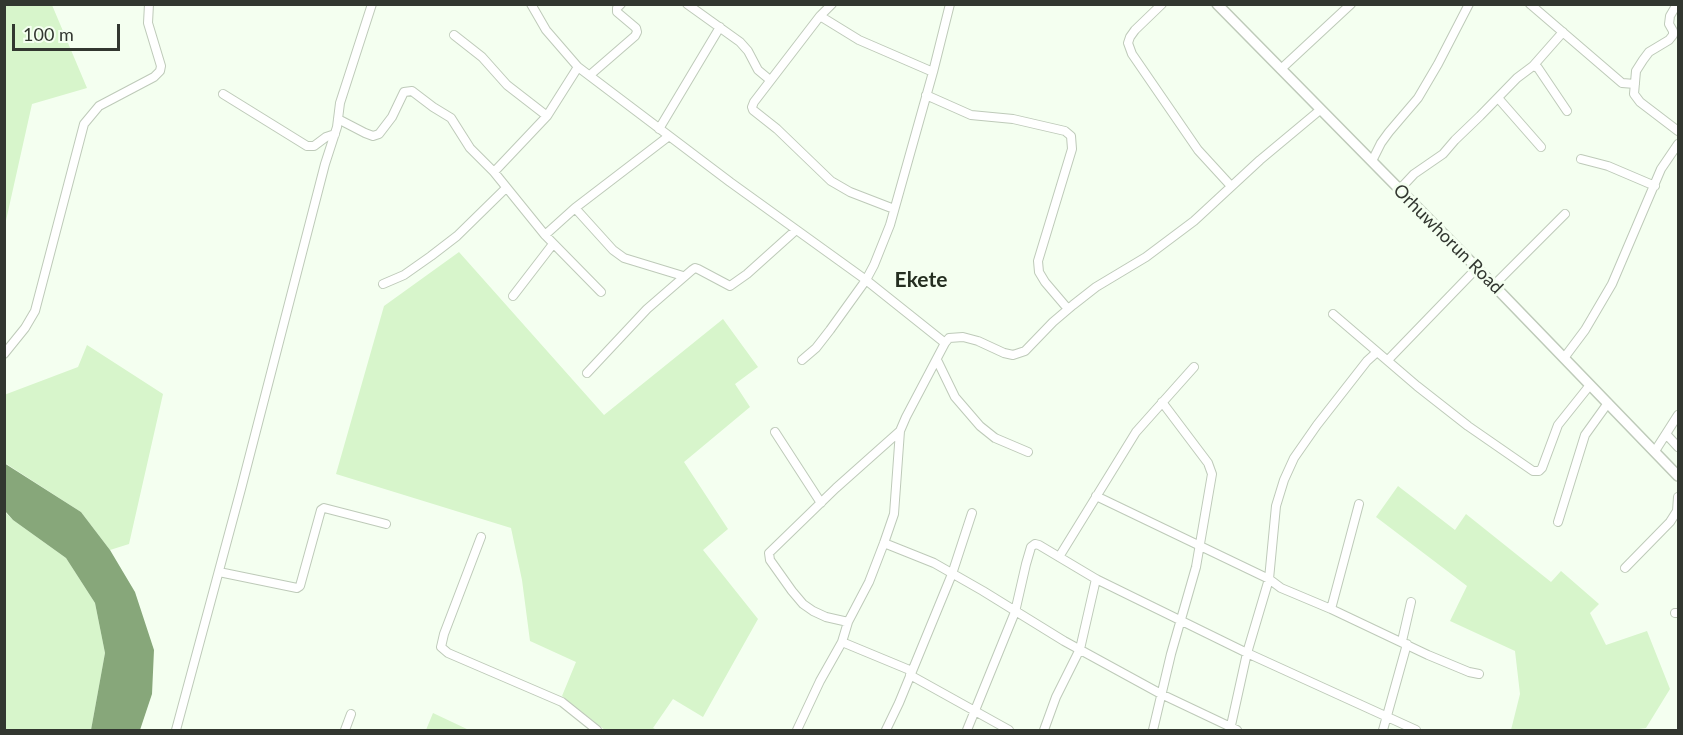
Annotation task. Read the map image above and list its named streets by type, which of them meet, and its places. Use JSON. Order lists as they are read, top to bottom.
{
  "streets": {
    "street": ["Orhuwhorun Road"]
  },
  "districts": ["Ekete"],
  "scale_bar": "100 m"
}
